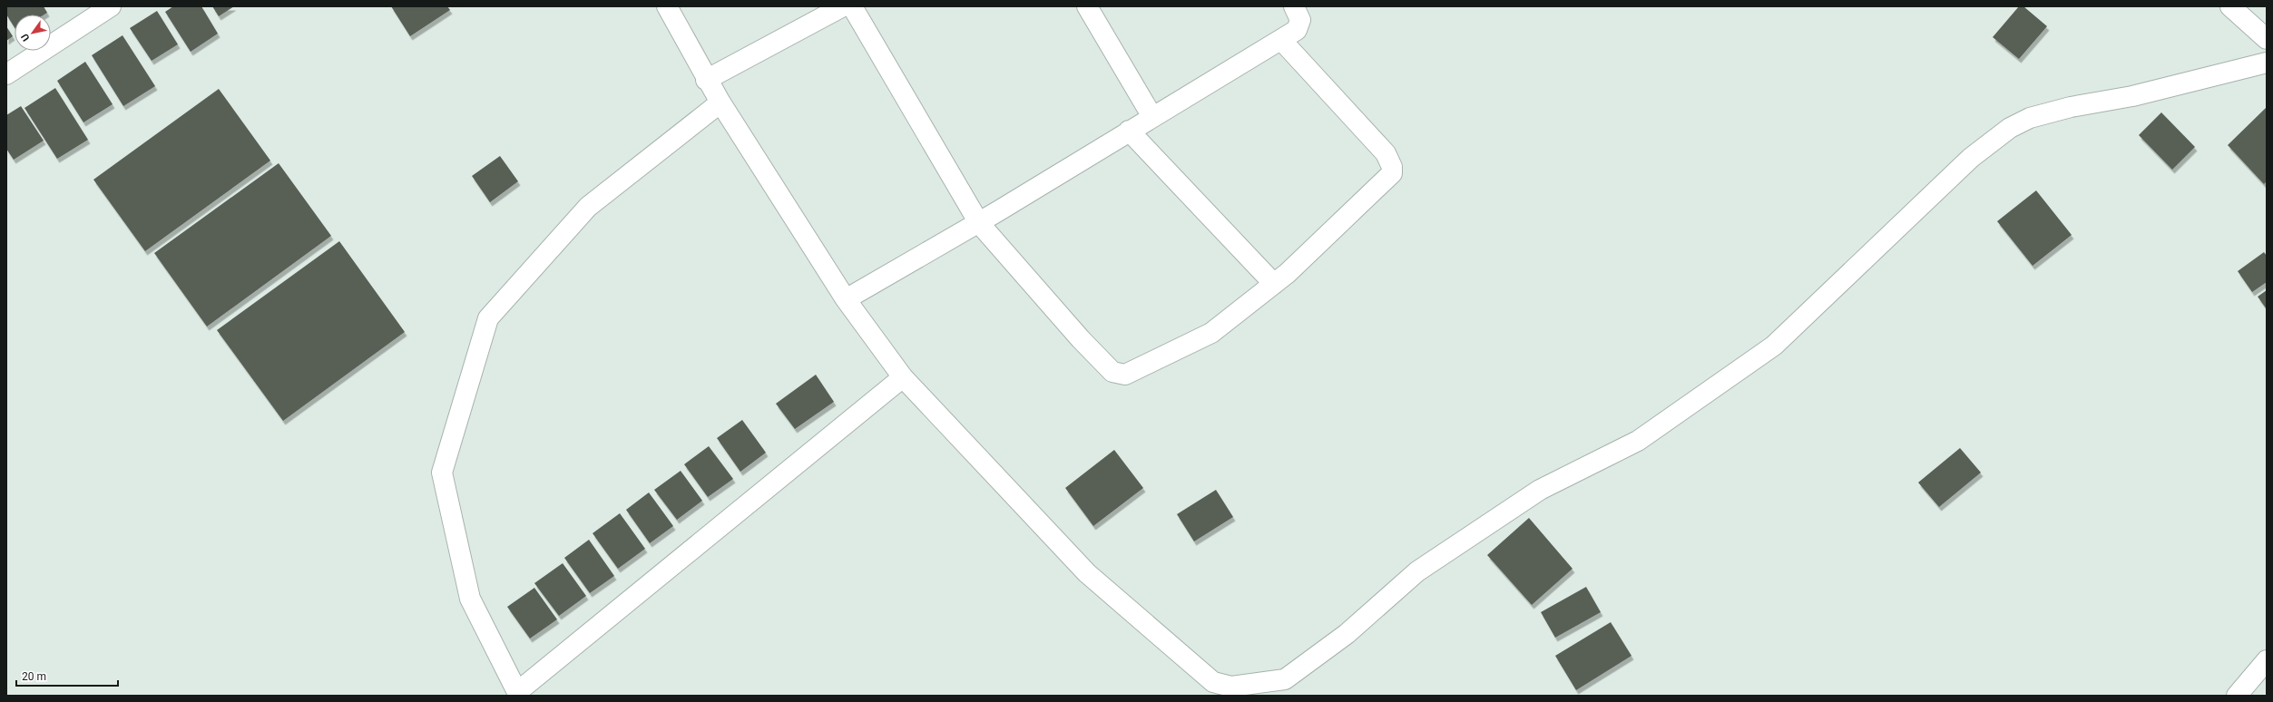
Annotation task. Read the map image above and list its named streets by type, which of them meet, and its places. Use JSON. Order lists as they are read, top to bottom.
{
  "scale_bar": "20 m",
  "north": "bottom left"
}
